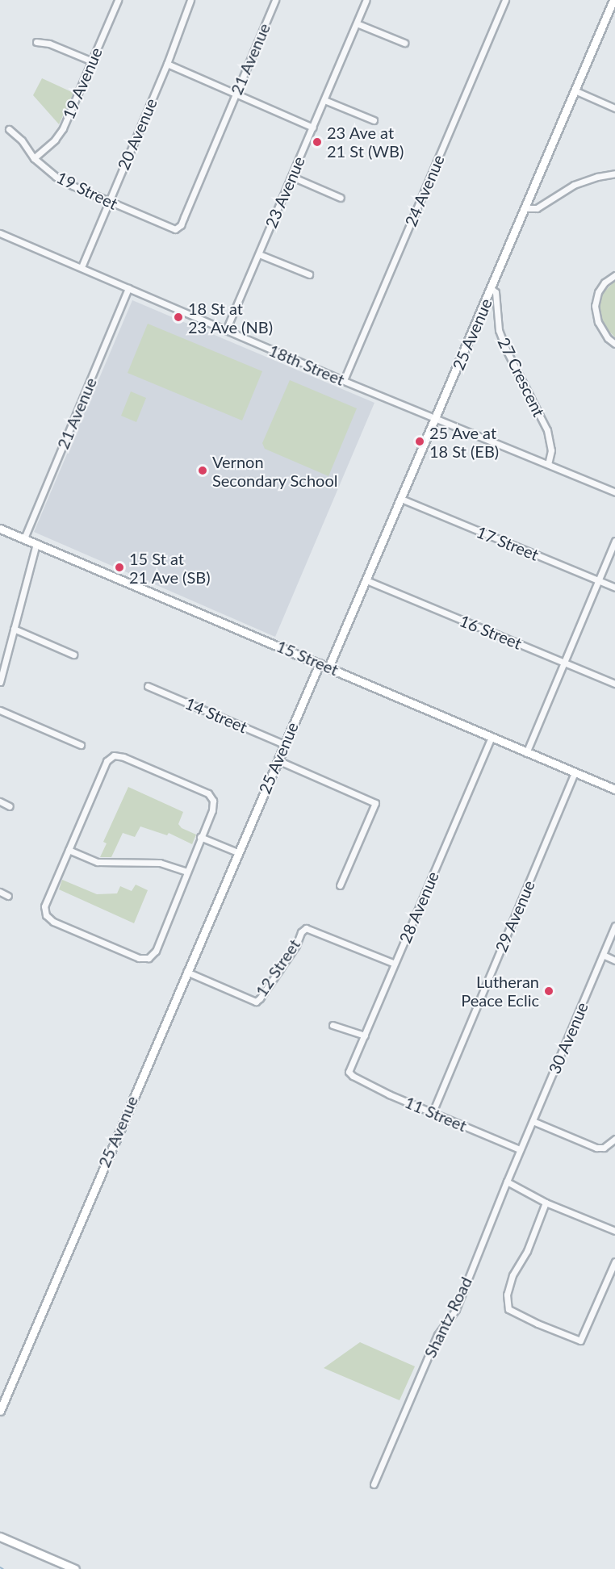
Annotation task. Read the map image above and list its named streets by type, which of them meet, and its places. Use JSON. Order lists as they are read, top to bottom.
{
  "streets": {
    "street": [
      "21 Avenue",
      "19 Avenue",
      "20 Avenue",
      "19 Street",
      "24 Avenue",
      "23 Avenue",
      "25 Avenue",
      "18th Street",
      "27 Crescent",
      "17 Street",
      "16 Street",
      "15 Street",
      "14 Street",
      "28 Avenue",
      "29 Avenue",
      "12 Street",
      "30 Avenue",
      "11 Street",
      "Shantz Road"
    ]
  },
  "crossings": [
    ["21 Avenue", "19 Street"],
    ["21 Avenue", "18th Street"],
    ["21 Avenue", "15 Street"],
    ["19 Avenue", "19 Street"],
    ["20 Avenue", "19 Street"],
    ["20 Avenue", "18th Street"],
    ["24 Avenue", "18th Street"],
    ["23 Avenue", "18th Street"],
    ["25 Avenue", "18th Street"],
    ["25 Avenue", "27 Crescent"],
    ["25 Avenue", "17 Street"],
    ["25 Avenue", "16 Street"],
    ["25 Avenue", "15 Street"],
    ["25 Avenue", "14 Street"],
    ["25 Avenue", "12 Street"],
    ["18th Street", "27 Crescent"],
    ["15 Street", "28 Avenue"],
    ["15 Street", "29 Avenue"],
    ["28 Avenue", "12 Street"],
    ["28 Avenue", "11 Street"],
    ["29 Avenue", "11 Street"],
    ["30 Avenue", "11 Street"],
    ["30 Avenue", "Shantz Road"],
    ["11 Street", "Shantz Road"]
  ],
  "places": [
    "23 Ave at 21 St (WB)",
    "18 St at 23 Ave (NB)",
    "25 Ave at 18 St (EB)",
    "Vernon Secondary School",
    "15 St at 21 Ave (SB)",
    "Lutheran Peace Eclic"
  ]
}
